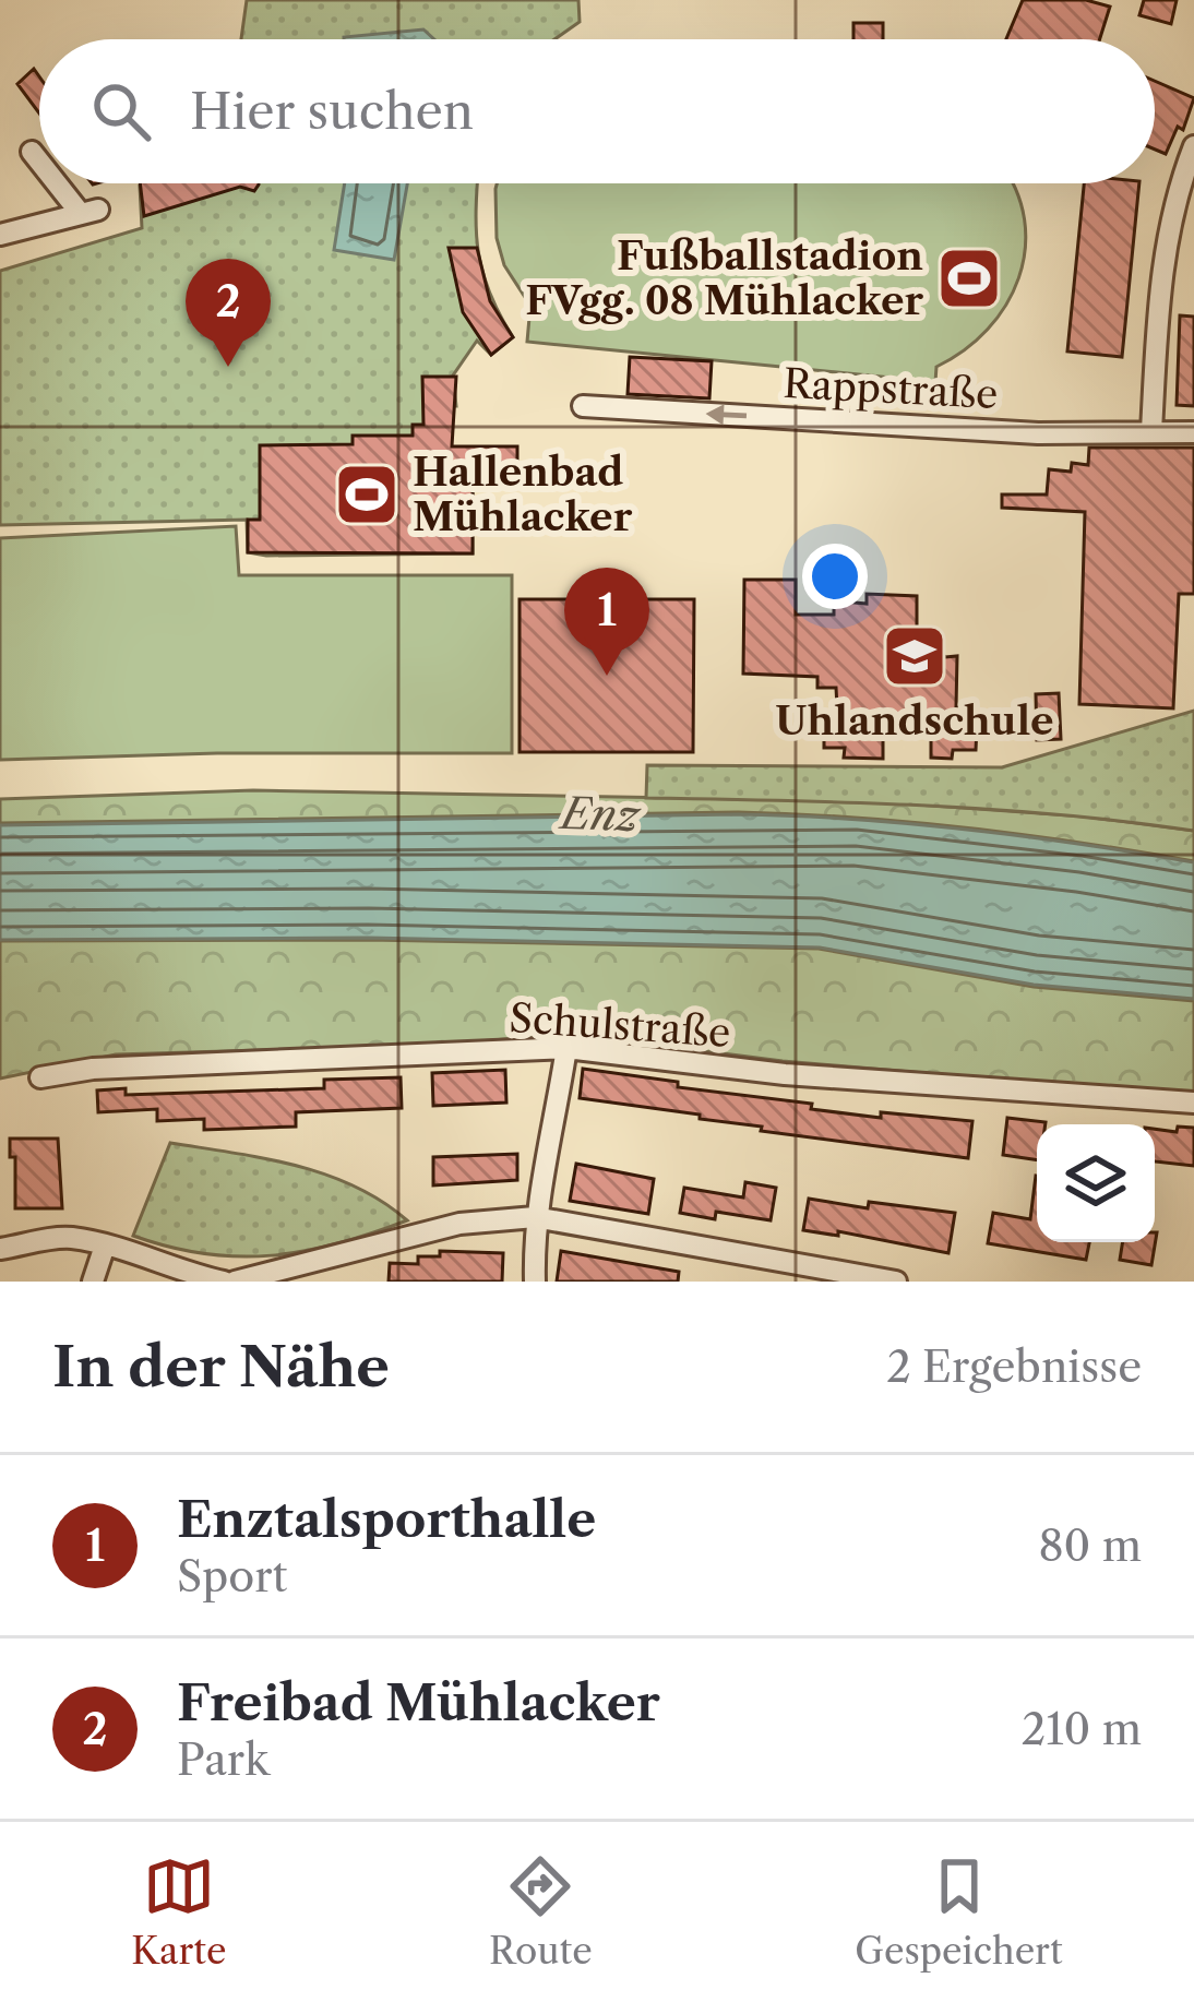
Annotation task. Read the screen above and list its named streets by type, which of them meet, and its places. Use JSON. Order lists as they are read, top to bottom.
{
  "streets": {
    "street": ["Rappstraße", "Schulstraße"]
  },
  "one_way": ["Rappstraße"],
  "water": ["Enz"],
  "places": {
    "sports": ["Fußballstadion FVgg. 08 Mühlacker", "Hallenbad Mühlacker"],
    "school or university": ["Uhlandschule"]
  },
  "page": {
    "search": "Hier suchen",
    "pins": ["2", "1"],
    "heading": ["In der Nähe", "2 Ergebnisse"],
    "list": [
      {
        "mark": "1",
        "name": "Enztalsporthalle",
        "note": "Sport",
        "value": "80 m"
      },
      {
        "mark": "2",
        "name": "Freibad Mühlacker",
        "note": "Park",
        "value": "210 m"
      }
    ],
    "nav": ["Karte", "Route", "Gespeichert"]
  }
}
